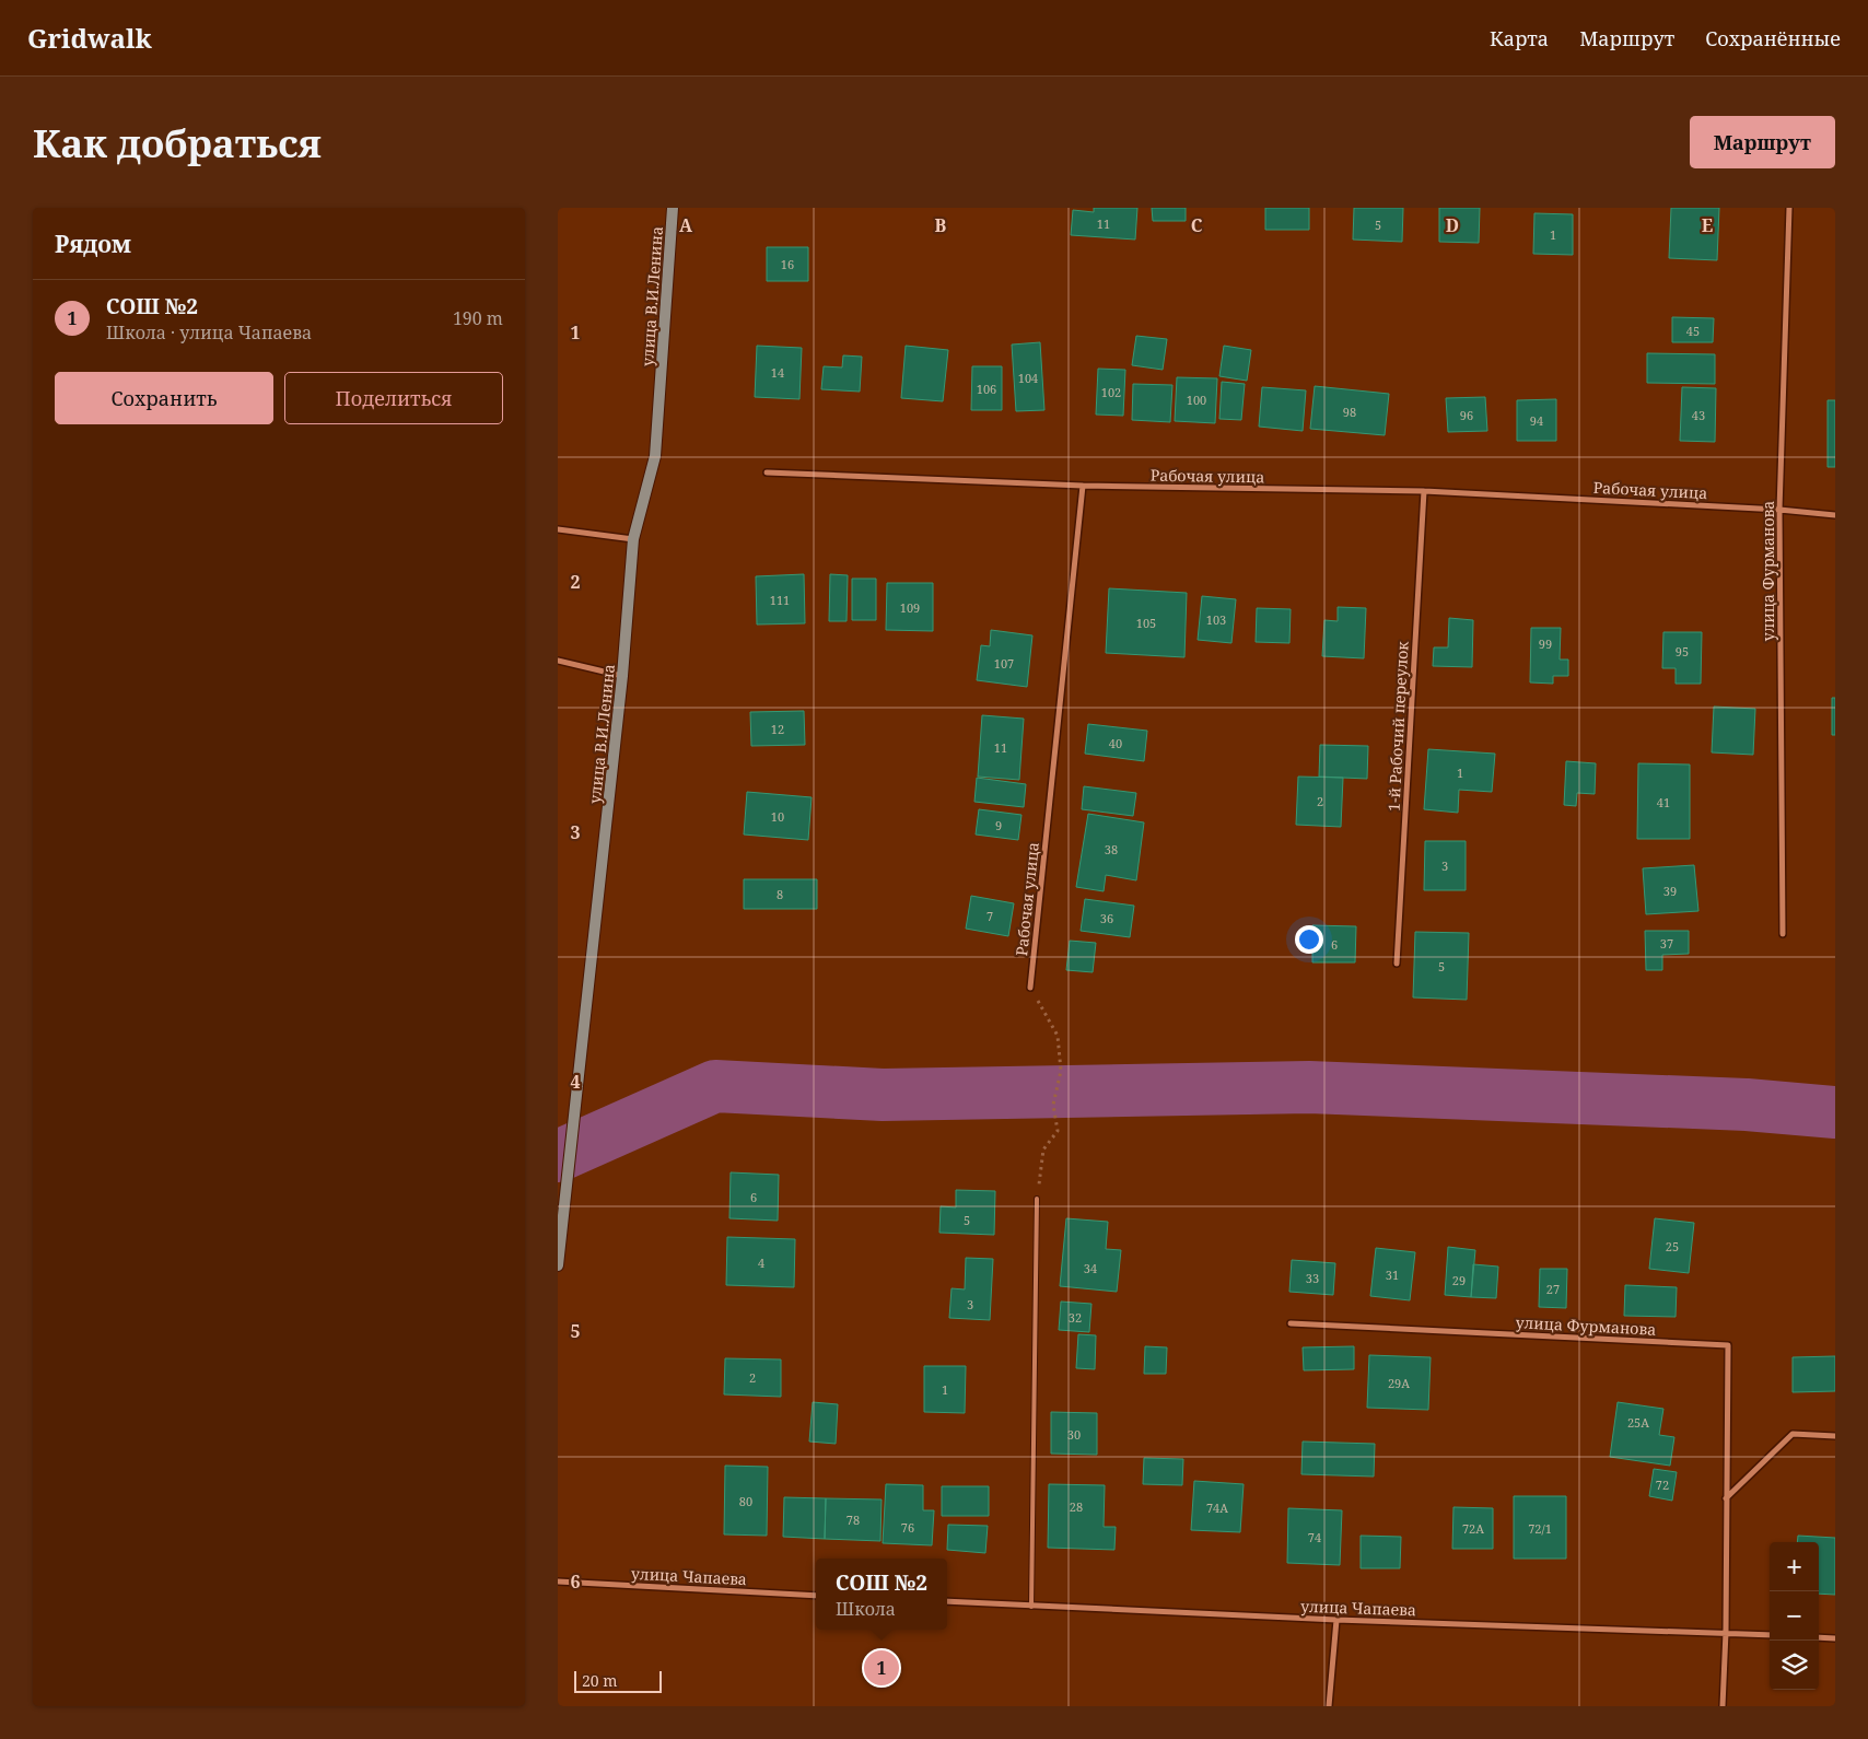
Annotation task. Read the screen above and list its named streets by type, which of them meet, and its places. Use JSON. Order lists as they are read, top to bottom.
{
  "streets": {
    "main road": ["улица В.И.Ленина"],
    "street": [
      "Рабочая улица",
      "улица Фурманова",
      "1-й Рабочий переулок",
      "улица Чапаева"
    ]
  },
  "crossings": [
    ["Рабочая улица", "улица Фурманова"],
    ["Рабочая улица", "1-й Рабочий переулок"],
    ["улица Фурманова", "улица Чапаева"]
  ],
  "house_numbers": [
    "11",
    "5",
    "1",
    "16",
    "45",
    "14",
    "104",
    "106",
    "102",
    "100",
    "98",
    "96",
    "43",
    "94",
    "111",
    "109",
    "103",
    "105",
    "99",
    "95",
    "107",
    "12",
    "40",
    "11",
    "1",
    "2",
    "41",
    "10",
    "9",
    "38",
    "3",
    "39",
    "8",
    "7",
    "36",
    "37",
    "6",
    "5",
    "6",
    "5",
    "25",
    "4",
    "34",
    "31",
    "33",
    "29",
    "27",
    "3",
    "32",
    "2",
    "29А",
    "1",
    "25А",
    "30",
    "72",
    "80",
    "28",
    "74А",
    "78",
    "76",
    "72А",
    "72/1",
    "74"
  ],
  "scale_bar": "20 m",
  "page": {
    "header": "Gridwalk",
    "nav": ["Карта", "Маршрут", "Сохранённые"],
    "buttons": [
      "Маршрут",
      ["Сохранить", "Поделиться"]
    ],
    "title": "Как добраться",
    "heading": "Рядом",
    "list": [
      {
        "mark": "1",
        "name": "СОШ №2",
        "note": "Школа · улица Чапаева",
        "value": "190 m"
      }
    ],
    "map_buttons": ["+", "−"],
    "popup": ["СОШ №2", "Школа"],
    "pins": "1",
    "scale": "20 m"
  },
  "grid": {
    "columns": [
      "A",
      "B",
      "C",
      "D",
      "E"
    ],
    "rows": [
      "1",
      "2",
      "3",
      "4",
      "5",
      "6"
    ]
  }
}
